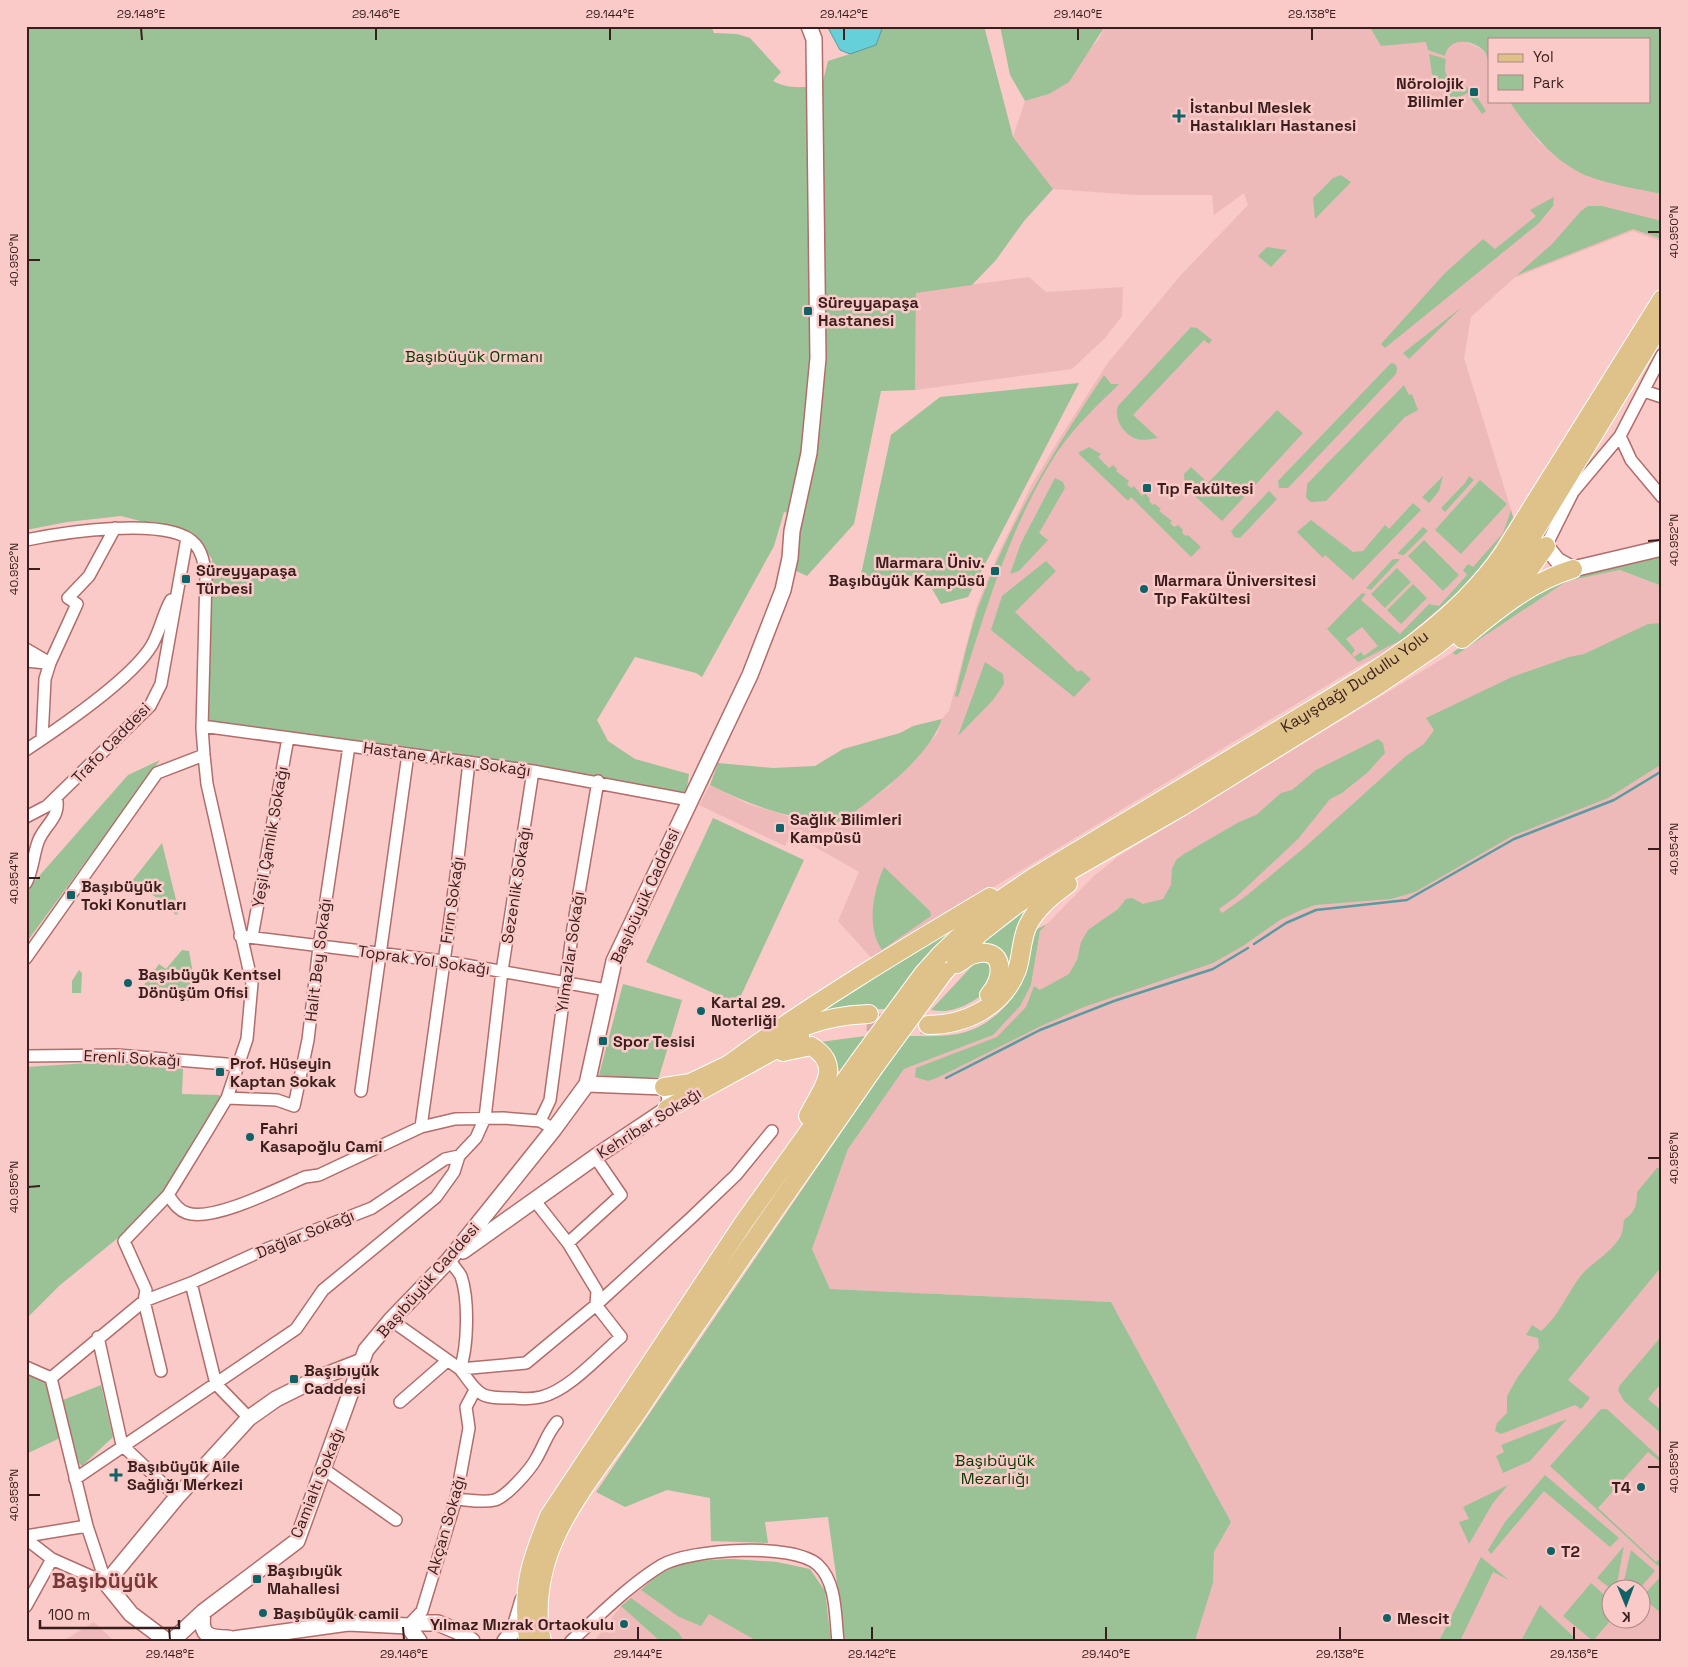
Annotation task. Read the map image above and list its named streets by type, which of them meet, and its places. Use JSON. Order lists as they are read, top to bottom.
{
  "streets": {
    "main road": [
      "Kayışdağı Dudullu Yolu",
      "Başıbüyük Caddesi",
      "Kehribar Sokağı",
      "Camialtı Sokağı"
    ],
    "street": [
      "Trafo Caddesi",
      "Hastane Arkası Sokağı",
      "Yeşil Çamlık Sokağı",
      "Sezenlik Sokağı",
      "Fırın Sokağı",
      "Yılmazlar Sokağı",
      "Halit Bey Sokağı",
      "Toprak Yol Sokağı",
      "Erenli Sokağı",
      "Dağlar Sokağı",
      "Akçan Sokağı"
    ]
  },
  "crossings": [
    ["Hastane Arkası Sokağı", "Yeşil Çamlık Sokağı"],
    ["Hastane Arkası Sokağı", "Sezenlik Sokağı"],
    ["Hastane Arkası Sokağı", "Başıbüyük Caddesi"],
    ["Hastane Arkası Sokağı", "Fırın Sokağı"],
    ["Hastane Arkası Sokağı", "Yılmazlar Sokağı"],
    ["Hastane Arkası Sokağı", "Halit Bey Sokağı"],
    ["Yeşil Çamlık Sokağı", "Toprak Yol Sokağı"],
    ["Sezenlik Sokağı", "Toprak Yol Sokağı"],
    ["Sezenlik Sokağı", "Dağlar Sokağı"],
    ["Başıbüyük Caddesi", "Toprak Yol Sokağı"],
    ["Başıbüyük Caddesi", "Kehribar Sokağı"],
    ["Başıbüyük Caddesi", "Camialtı Sokağı"],
    ["Fırın Sokağı", "Toprak Yol Sokağı"],
    ["Yılmazlar Sokağı", "Toprak Yol Sokağı"],
    ["Halit Bey Sokağı", "Toprak Yol Sokağı"]
  ],
  "districts": ["Başıbüyük"],
  "parks": ["Başıbüyük Ormanı", "Başıbüyük Mezarlığı"],
  "places": {
    "transit": [
      "Nörolojik Bilimler",
      "Süreyyapaşa Hastanesi",
      "Tıp Fakültesi",
      "Marmara Üniv. Başıbüyük Kampüsü",
      "Süreyyapaşa Türbesi",
      "Sağlık Bilimleri Kampüsü",
      "Başıbüyük Toki Konutları",
      "Spor Tesisi",
      "Prof. Hüseyin Kaptan Sokak",
      "Başıbıyük Caddesi",
      "Başıbıyük Mahallesi"
    ],
    "health": ["İstanbul Meslek Hastalıkları Hastanesi", "Başıbüyük Aile Sağlığı Merkezi"],
    "other": [
      "Marmara Üniversitesi Tıp Fakültesi",
      "Başıbüyük Kentsel Dönüşüm Ofisi",
      "Kartal 29. Noterliği",
      "Fahri Kasapoğlu Cami",
      "T4",
      "T2",
      "Başıbüyük camii",
      "Mescit",
      "Yılmaz Mızrak Ortaokulu"
    ]
  },
  "legend": ["Yol", "Park"],
  "scale_bar": "100 m",
  "north": "bottom",
  "coordinates": [
    "29.148°E",
    "29.146°E",
    "29.144°E",
    "29.142°E",
    "29.140°E",
    "29.138°E",
    "40.950°N",
    "40.952°N",
    "40.954°N",
    "40.956°N",
    "40.958°N",
    "29.136°E"
  ]
}
